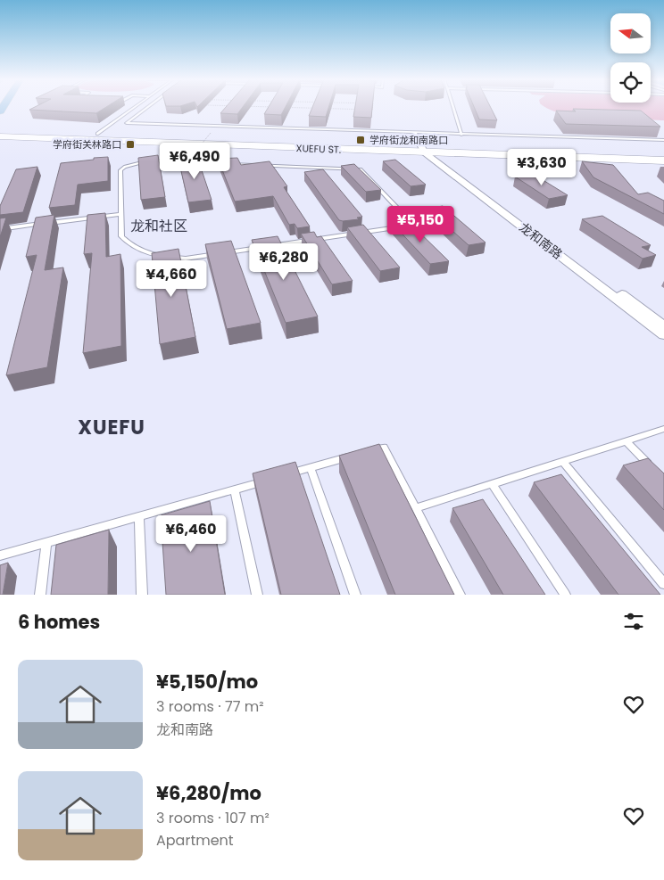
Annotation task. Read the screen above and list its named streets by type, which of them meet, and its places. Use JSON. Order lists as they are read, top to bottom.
{
  "streets": {
    "main road": ["XUEFU ST."],
    "street": ["龙和南路"]
  },
  "crossings": [
    ["XUEFU ST.", "龙和南路"]
  ],
  "districts": ["龙和社区", "XUEFU"],
  "places": {
    "transit": ["学府街龙和南路口", "学府街关林路口"]
  },
  "north": "left",
  "page": {
    "price": [
      "¥6,490",
      "¥3,630",
      "¥5,150",
      "¥6,280",
      "¥4,660",
      "¥6,460"
    ],
    "heading": "6 homes",
    "list": [
      {
        "name": "¥5,150/mo",
        "note": "3 rooms · 77 m² · 龙和南路"
      },
      {
        "name": "¥6,280/mo",
        "note": "3 rooms · 107 m² · Apartment"
      }
    ]
  }
}
